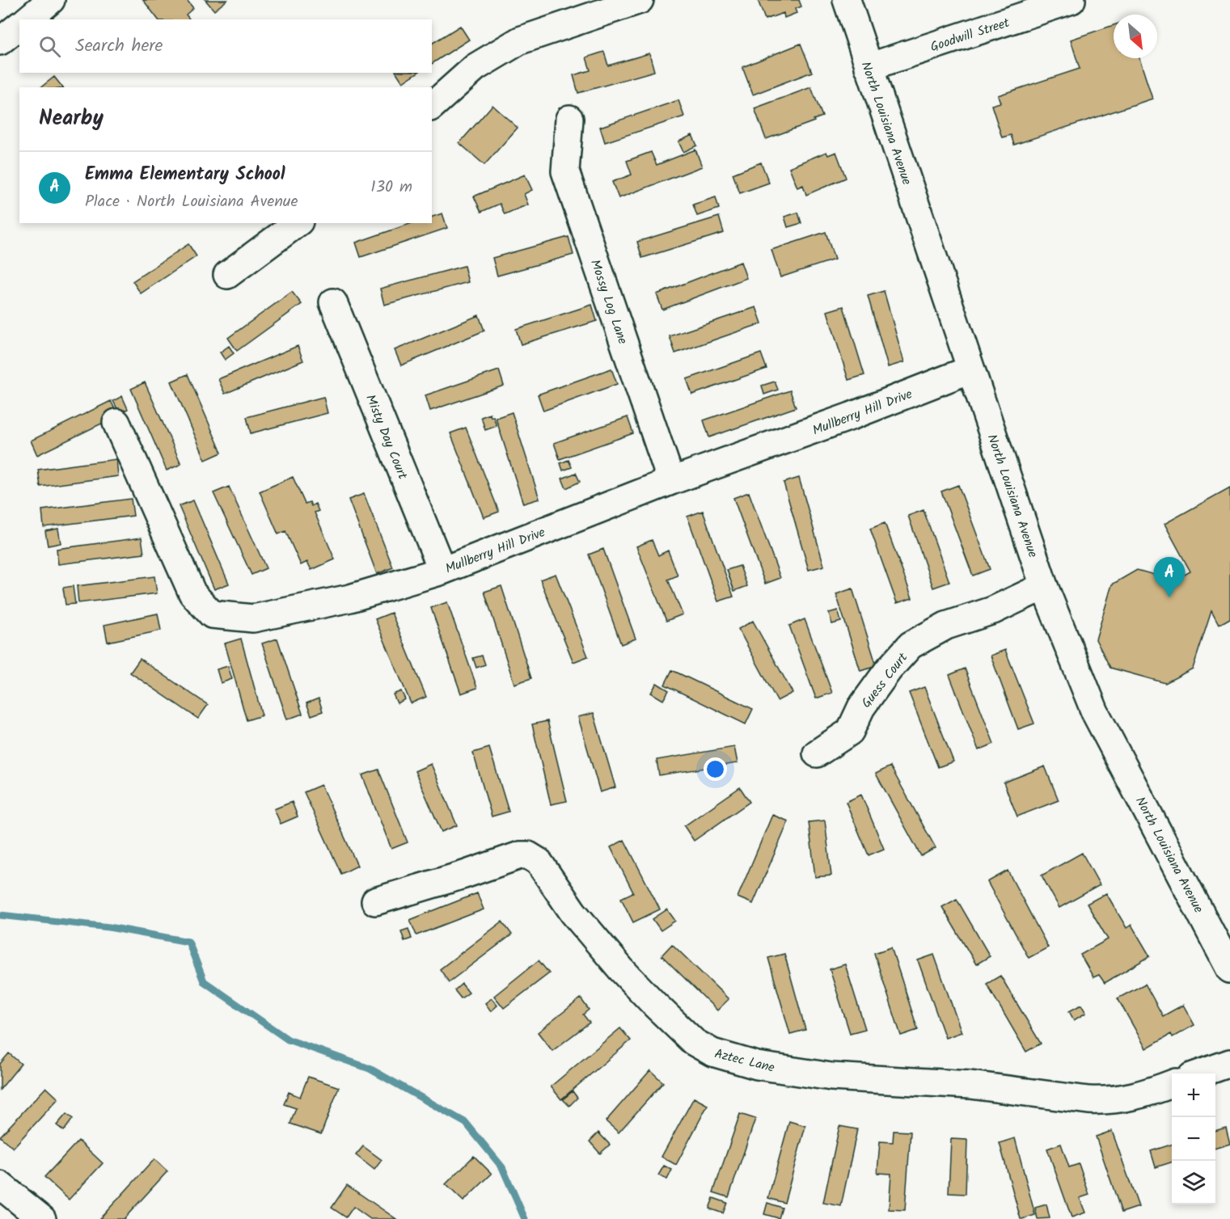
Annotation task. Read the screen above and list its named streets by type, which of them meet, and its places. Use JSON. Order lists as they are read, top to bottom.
{
  "streets": {
    "street": [
      "Goodwill Street",
      "North Louisiana Avenue",
      "Mossy Log Lane",
      "Mullberry Hill Drive",
      "Misty Day Court",
      "Guess Court",
      "Aztec Lane"
    ]
  },
  "crossings": [
    ["Goodwill Street", "North Louisiana Avenue"],
    ["North Louisiana Avenue", "Mullberry Hill Drive"],
    ["North Louisiana Avenue", "Guess Court"],
    ["Mossy Log Lane", "Mullberry Hill Drive"],
    ["Mullberry Hill Drive", "Misty Day Court"]
  ],
  "north": "bottom right",
  "page": {
    "search": "Search here",
    "heading": "Nearby",
    "list": [
      {
        "mark": "A",
        "name": "Emma Elementary School",
        "note": "Place · North Louisiana Avenue",
        "value": "130 m"
      }
    ],
    "pins": "A",
    "map_buttons": ["+", "−"]
  }
}
